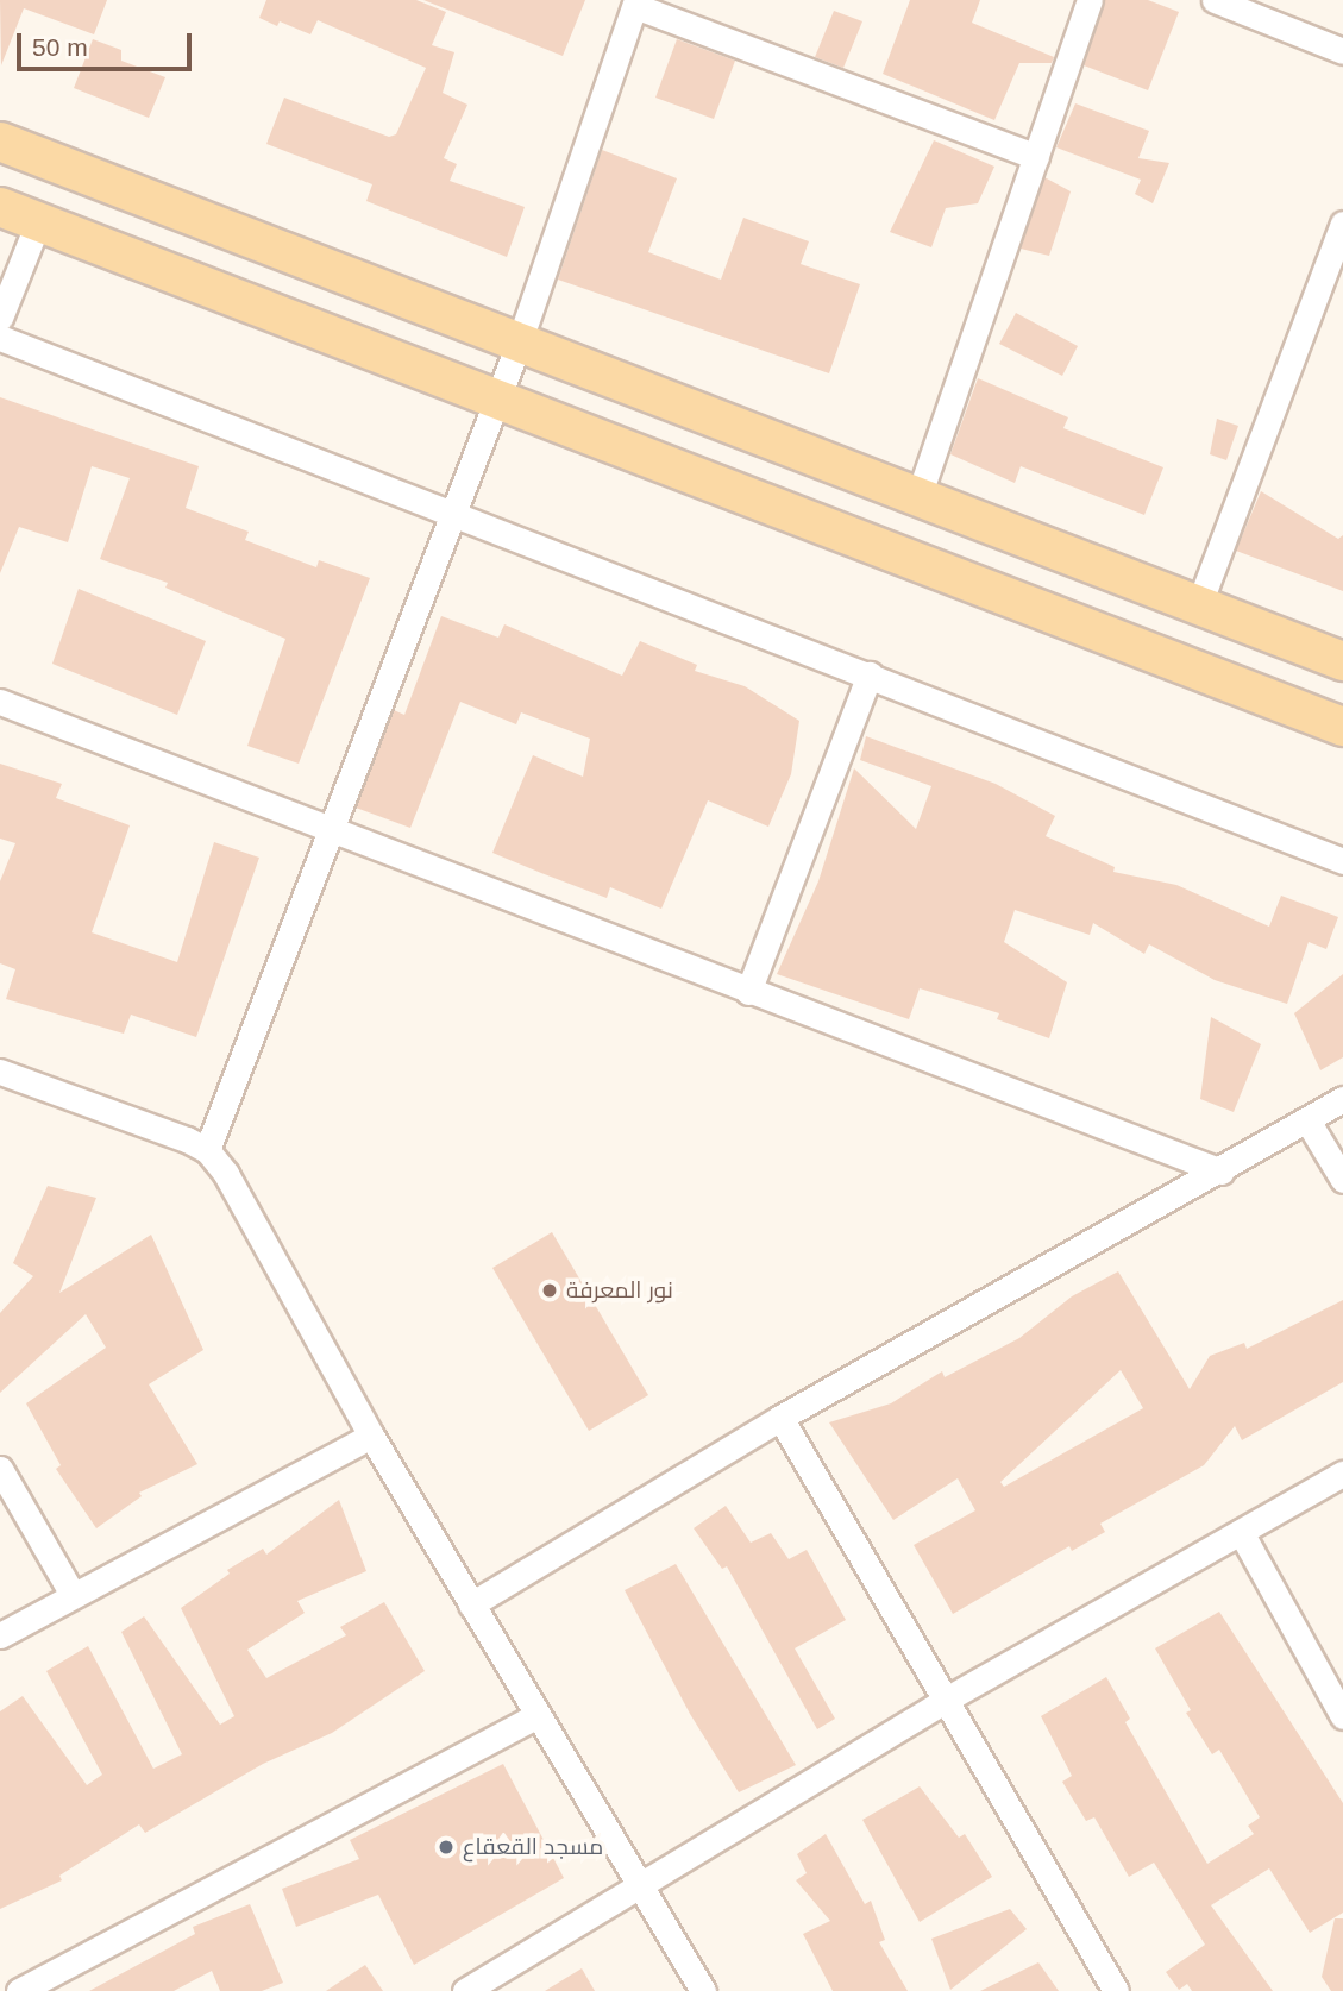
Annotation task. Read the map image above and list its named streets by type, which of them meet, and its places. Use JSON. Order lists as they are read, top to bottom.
{
  "places": ["نور المعرفة", "مسجد القعقاع"],
  "scale_bar": "50 m"
}
